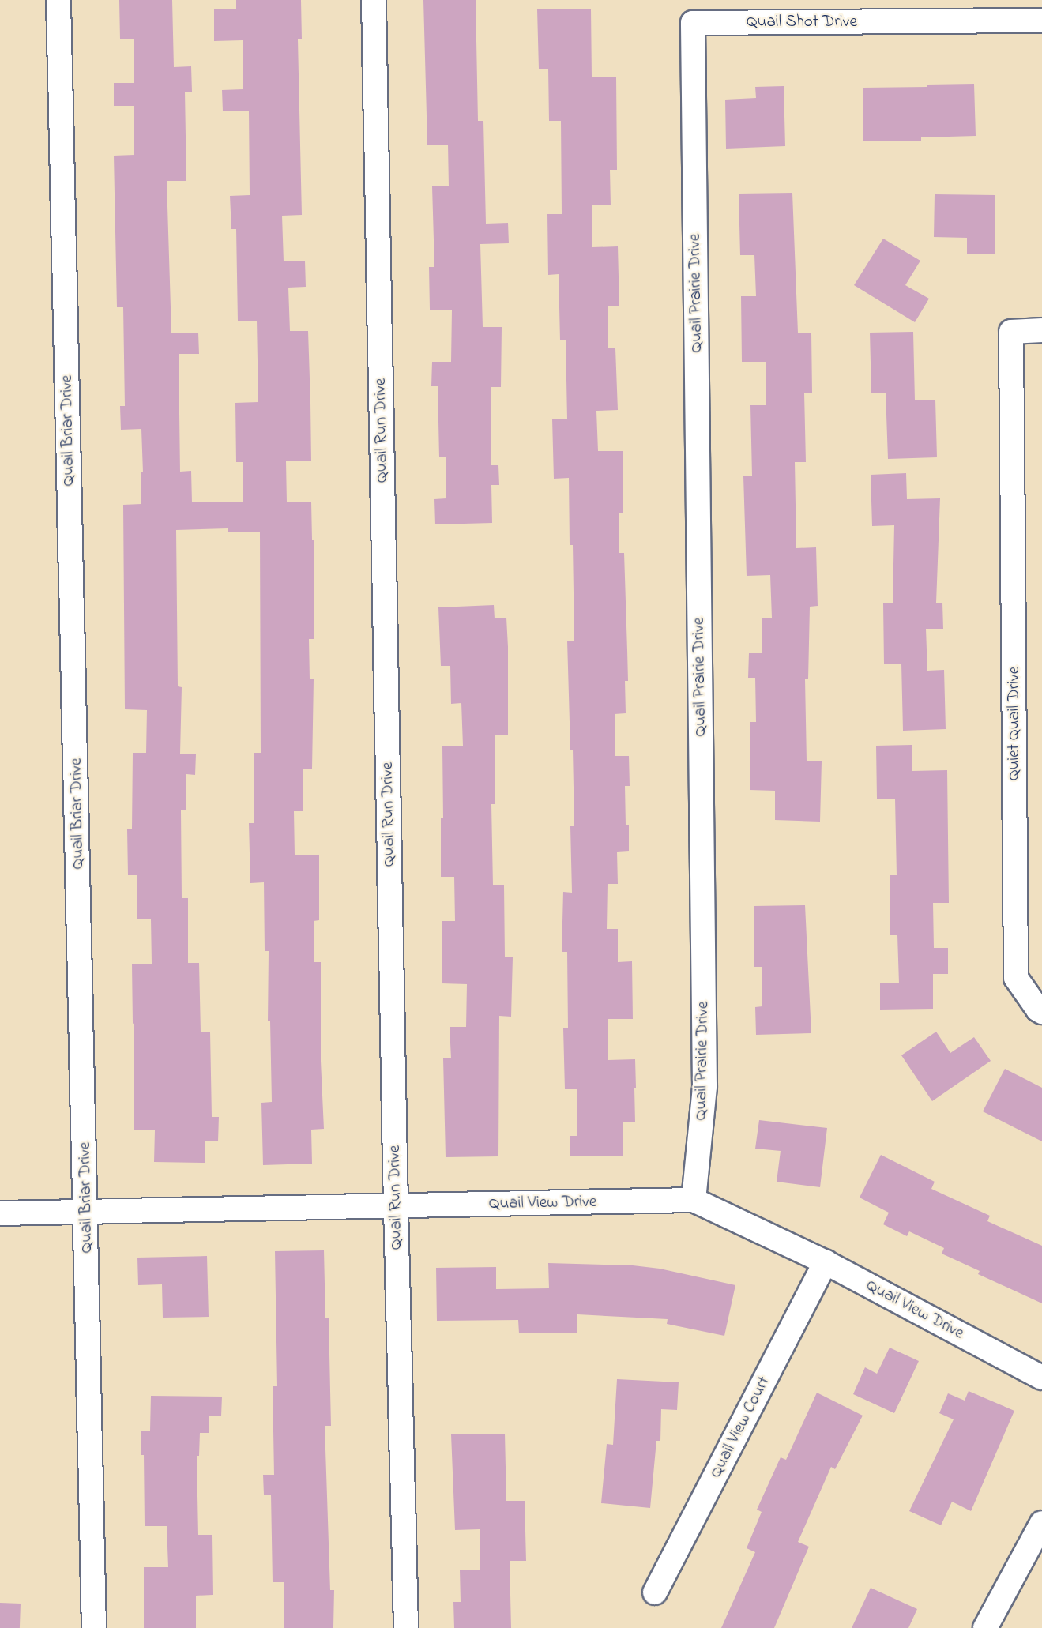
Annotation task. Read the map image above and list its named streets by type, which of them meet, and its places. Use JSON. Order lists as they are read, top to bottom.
{
  "streets": {
    "street": [
      "Quail Shot Drive",
      "Quail Prairie Drive",
      "Quail Briar Drive",
      "Quail Run Drive",
      "Quiet Quail Drive",
      "Quail View Drive",
      "Quail View Court"
    ]
  },
  "crossings": [
    ["Quail Shot Drive", "Quail Prairie Drive"],
    ["Quail Prairie Drive", "Quail View Drive"],
    ["Quail Briar Drive", "Quail View Drive"],
    ["Quail Run Drive", "Quail View Drive"],
    ["Quail View Drive", "Quail View Court"]
  ]
}
